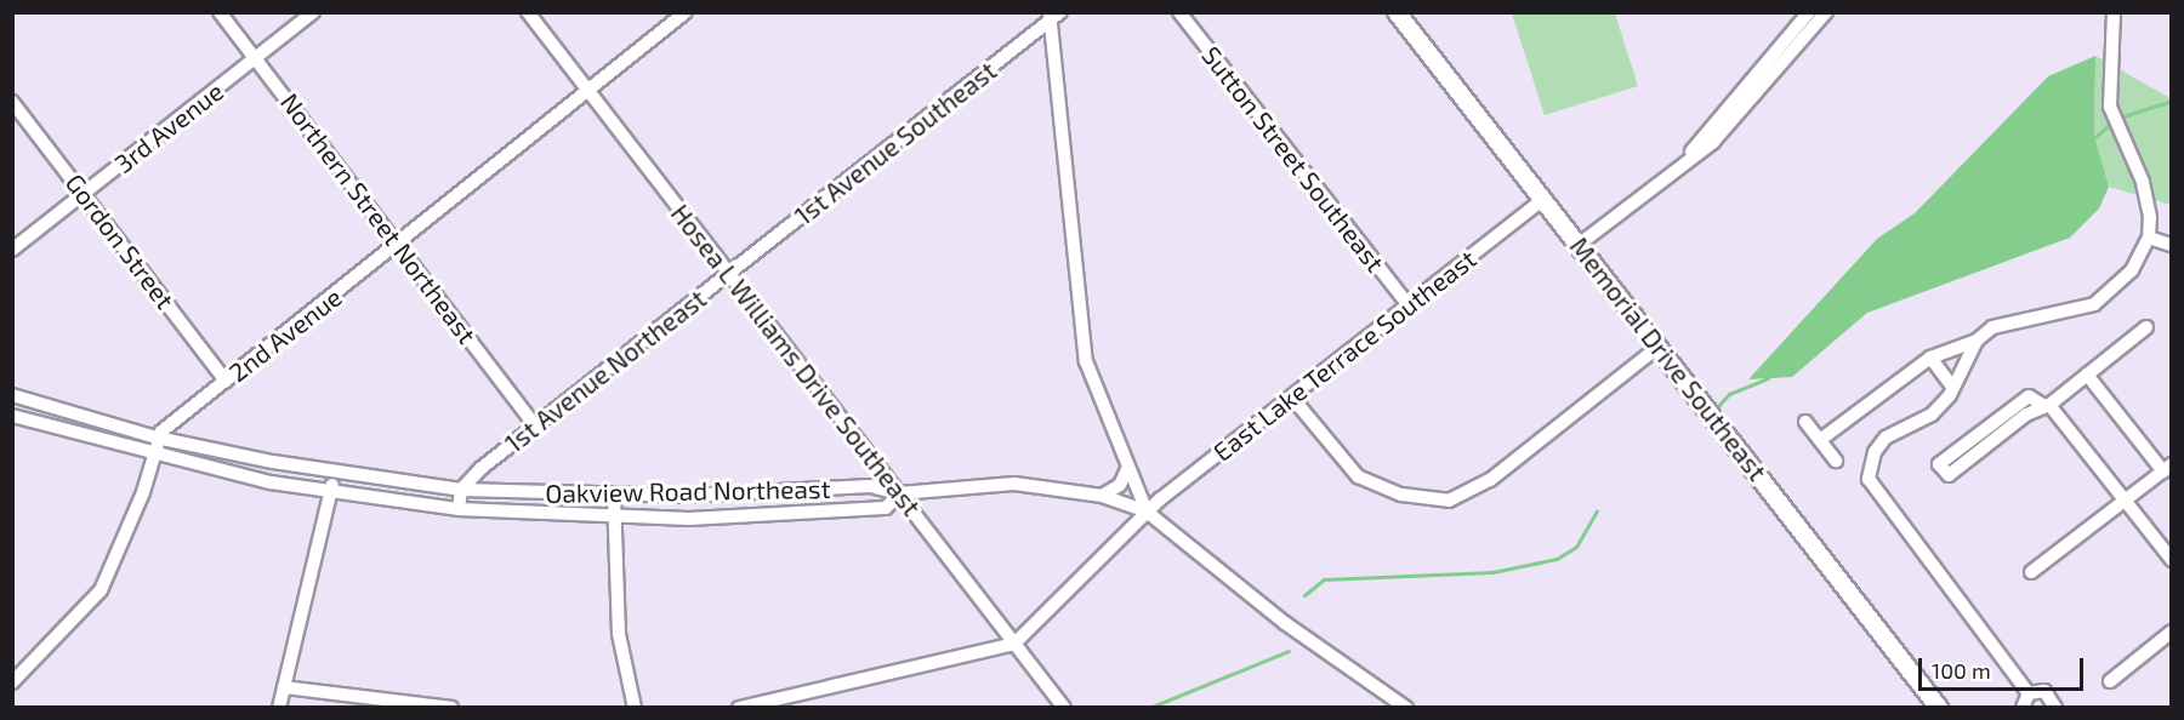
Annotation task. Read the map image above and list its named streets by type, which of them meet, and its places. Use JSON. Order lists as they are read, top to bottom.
{
  "streets": {
    "main road": ["Memorial Drive Southeast"],
    "street": [
      "3rd Avenue",
      "1st Avenue Southeast",
      "Sutton Street Southeast",
      "Northern Street Northeast",
      "Gordon Street",
      "2nd Avenue",
      "East Lake Terrace Southeast",
      "Hosea L Williams Drive Southeast",
      "1st Avenue Northeast",
      "Oakview Road Northeast"
    ]
  },
  "crossings": [
    ["3rd Avenue", "Northern Street Northeast"],
    ["3rd Avenue", "Gordon Street"],
    ["1st Avenue Southeast", "Hosea L Williams Drive Southeast"],
    ["1st Avenue Southeast", "1st Avenue Northeast"],
    ["Sutton Street Southeast", "East Lake Terrace Southeast"],
    ["Northern Street Northeast", "2nd Avenue"],
    ["Northern Street Northeast", "1st Avenue Northeast"],
    ["Gordon Street", "2nd Avenue"],
    ["2nd Avenue", "Hosea L Williams Drive Southeast"],
    ["2nd Avenue", "Oakview Road Northeast"],
    ["East Lake Terrace Southeast", "Memorial Drive Southeast"],
    ["East Lake Terrace Southeast", "Hosea L Williams Drive Southeast"],
    ["Hosea L Williams Drive Southeast", "1st Avenue Northeast"],
    ["Hosea L Williams Drive Southeast", "Oakview Road Northeast"],
    ["1st Avenue Northeast", "Oakview Road Northeast"]
  ],
  "scale_bar": "100 m"
}
